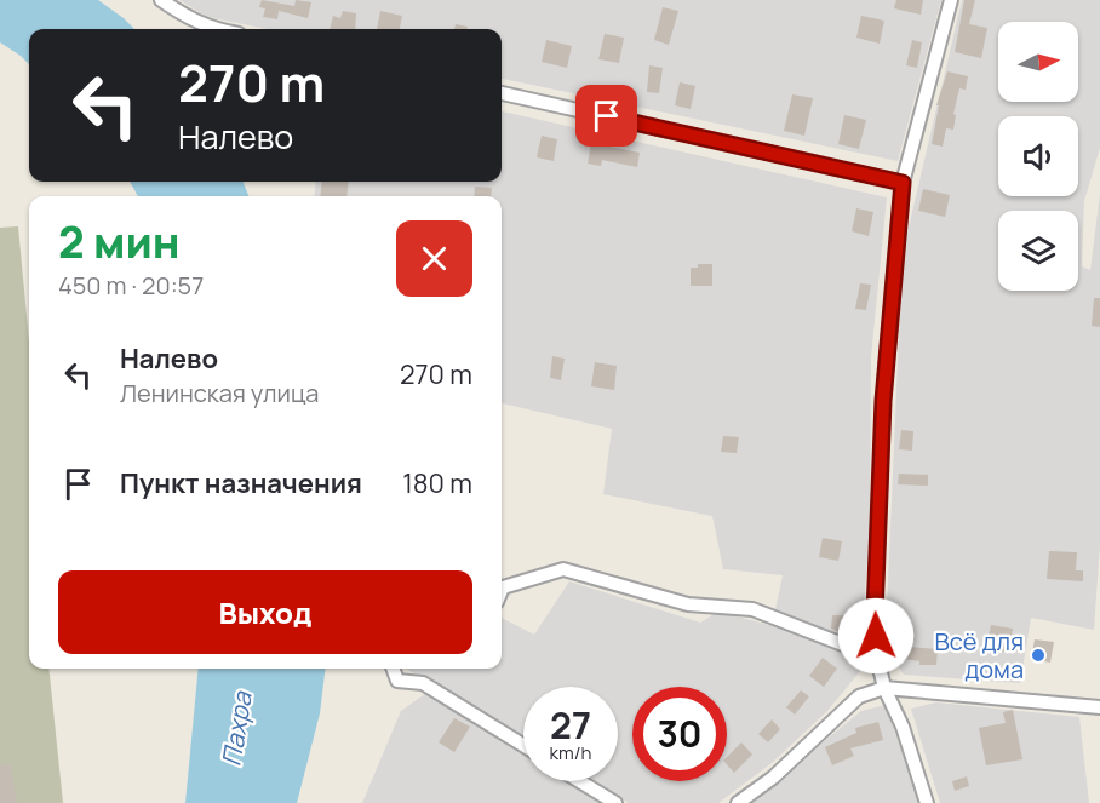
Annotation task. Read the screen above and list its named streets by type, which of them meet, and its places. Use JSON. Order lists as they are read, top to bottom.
{
  "water": ["Пахра"],
  "places": ["Всё для дома"],
  "north": "right",
  "page": {
    "turn": ["270 m", "Налево"],
    "heading": ["2 мин", "450 m · 20:57"],
    "list": [
      {
        "name": "Налево",
        "note": "Ленинская улица",
        "value": "270 m"
      },
      {
        "name": "Пункт назначения",
        "value": "180 m"
      }
    ],
    "buttons": "Выход",
    "speed": "27 km/h",
    "limit": "30"
  }
}
